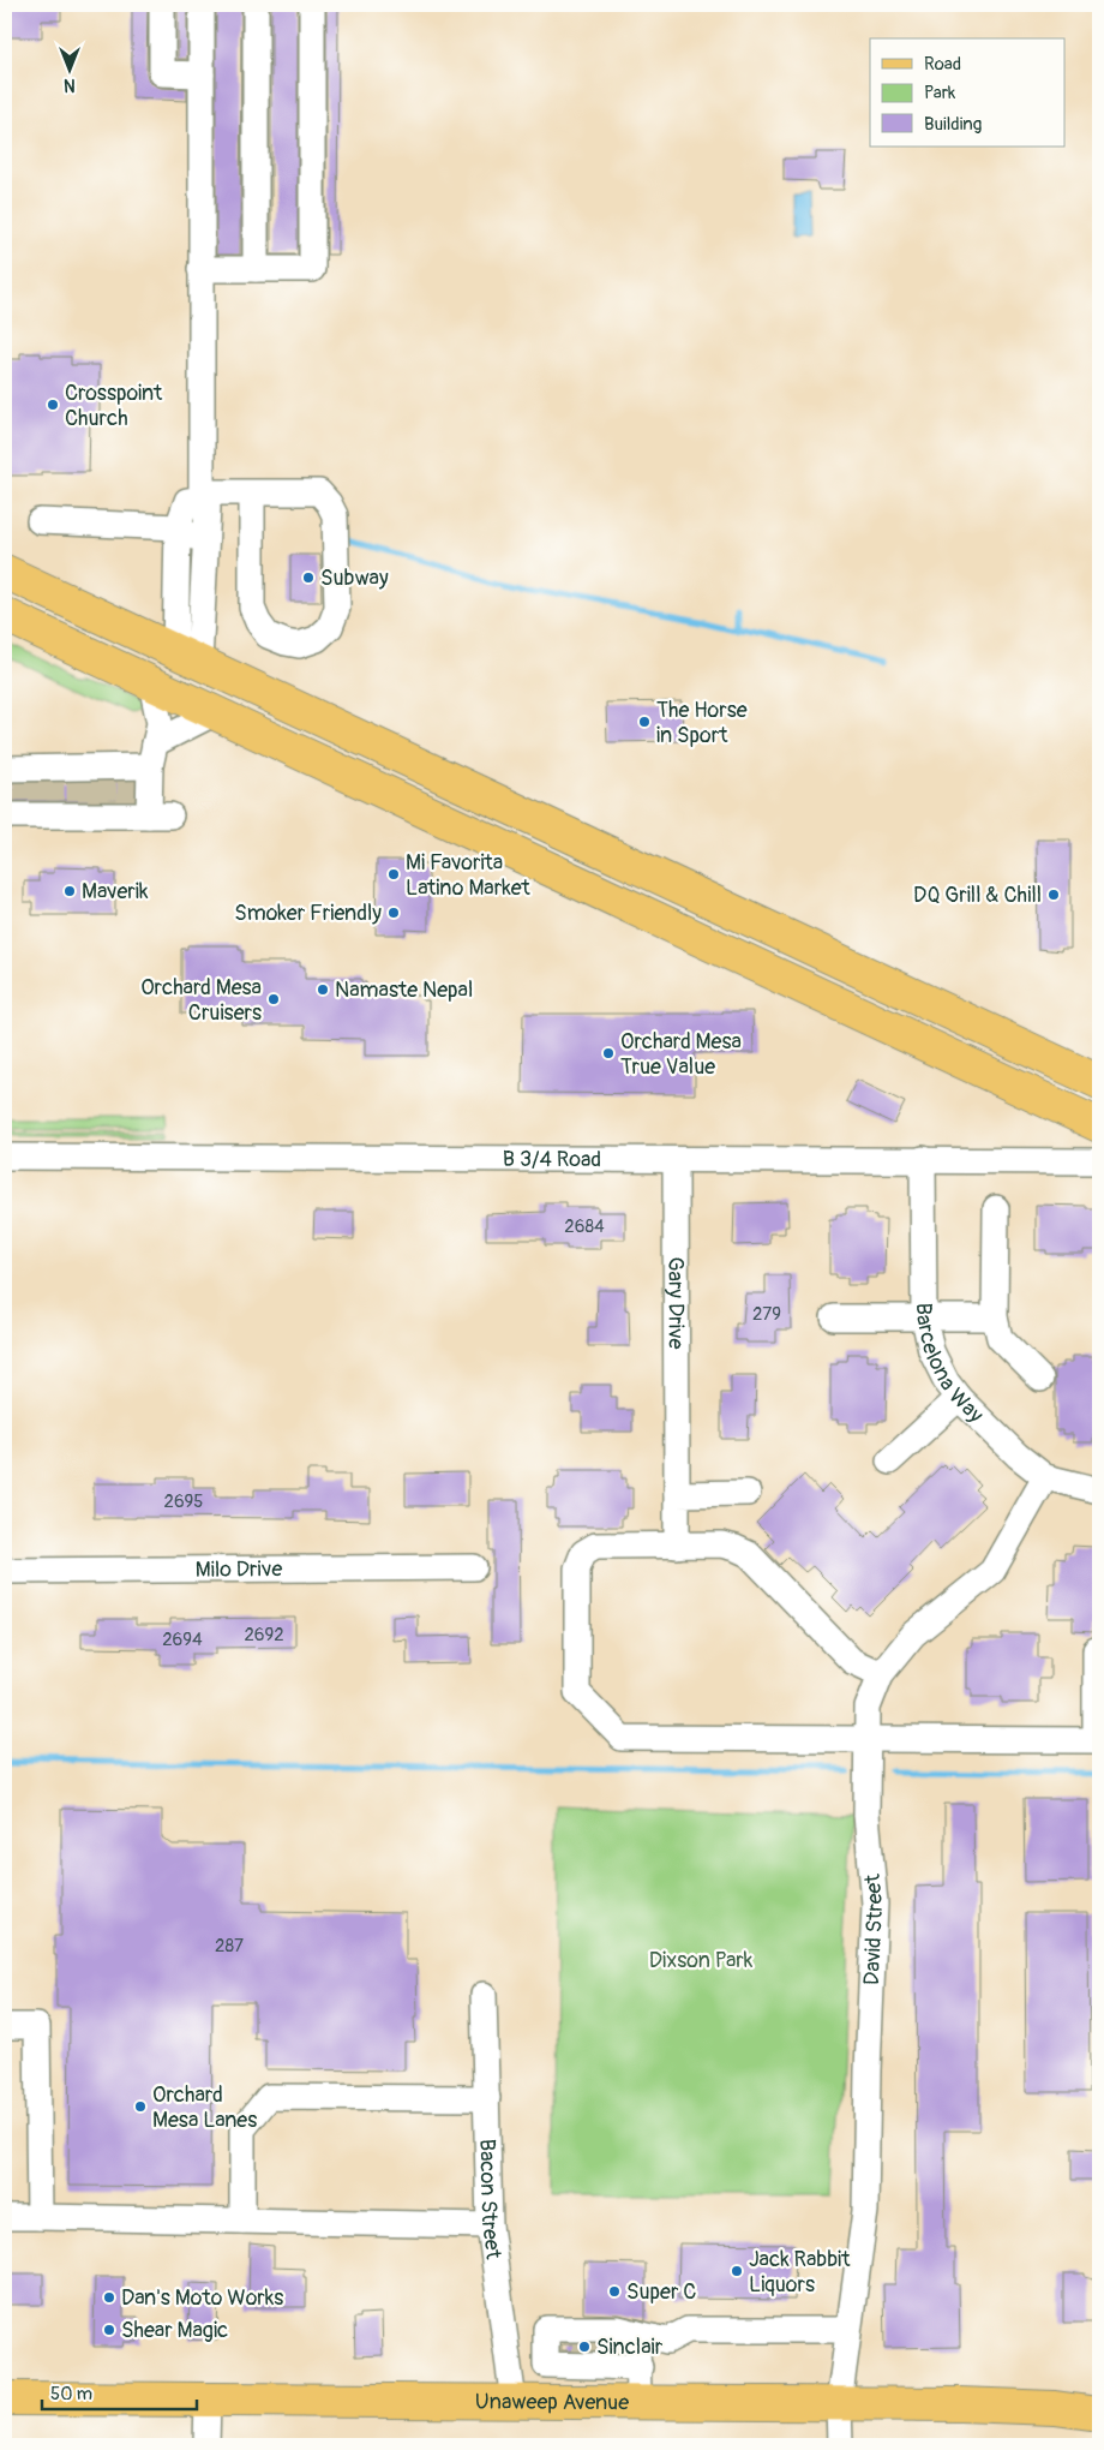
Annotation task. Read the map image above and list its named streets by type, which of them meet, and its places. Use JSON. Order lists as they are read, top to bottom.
{
  "streets": {
    "main road": ["Unaweep Avenue"],
    "street": [
      "B 3/4 Road",
      "Gary Drive",
      "Barcelona Way",
      "Milo Drive",
      "David Street",
      "Bacon Street"
    ]
  },
  "crossings": [
    ["B 3/4 Road", "Gary Drive"],
    ["B 3/4 Road", "Barcelona Way"],
    ["Barcelona Way", "David Street"],
    ["David Street", "Unaweep Avenue"],
    ["Bacon Street", "Unaweep Avenue"]
  ],
  "parks": ["Dixson Park"],
  "places": [
    "Crosspoint Church",
    "Subway",
    "The Horse in Sport",
    "Mi Favorita Latino Market",
    "Maverik",
    "DQ Grill & Chill",
    "Smoker Friendly",
    "Namaste Nepal",
    "Orchard Mesa Cruisers",
    "Orchard Mesa True Value",
    "Orchard Mesa Lanes",
    "Jack Rabbit Liquors",
    "Super C",
    "Dan's Moto Works",
    "Shear Magic",
    "Sinclair"
  ],
  "house_numbers": [
    "2684",
    "279",
    "2695",
    "2692",
    "2694",
    "287"
  ],
  "legend": ["Road", "Park", "Building"],
  "scale_bar": "50 m",
  "north": "bottom"
}
